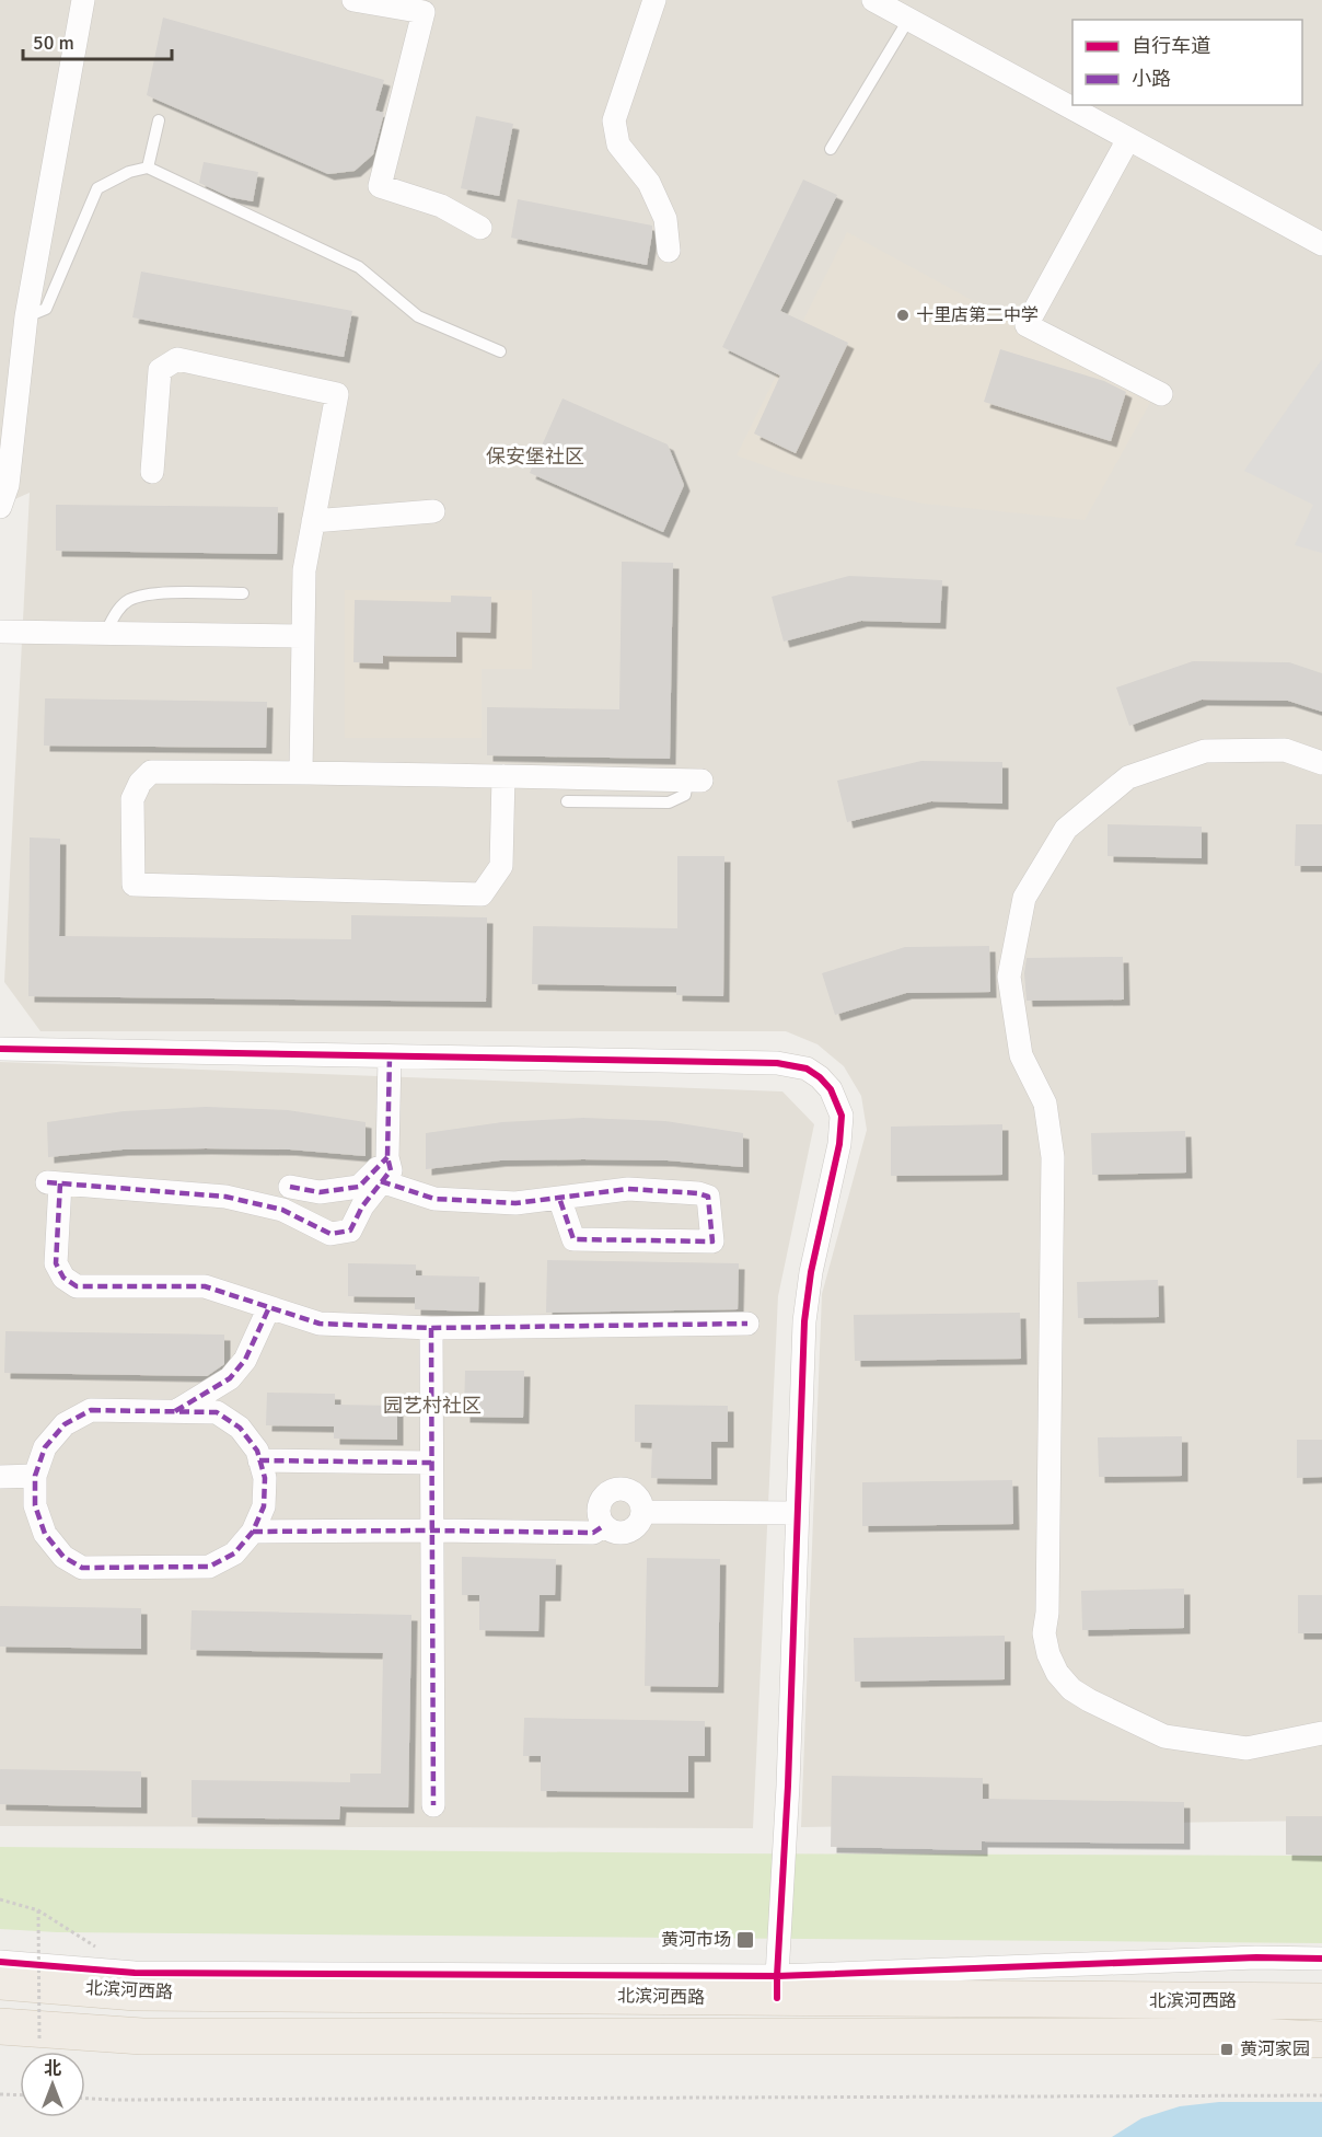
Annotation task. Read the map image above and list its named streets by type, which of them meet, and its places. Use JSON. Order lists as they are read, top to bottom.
{
  "streets": {
    "main road": ["北滨河西路"]
  },
  "districts": ["保安堡社区", "园艺村社区"],
  "places": {
    "other": ["十里店第二中学"],
    "transit": ["黄河市场", "黄河家园"]
  },
  "legend": ["自行车道", "小路"],
  "scale_bar": "50 m",
  "north": "top"
}
